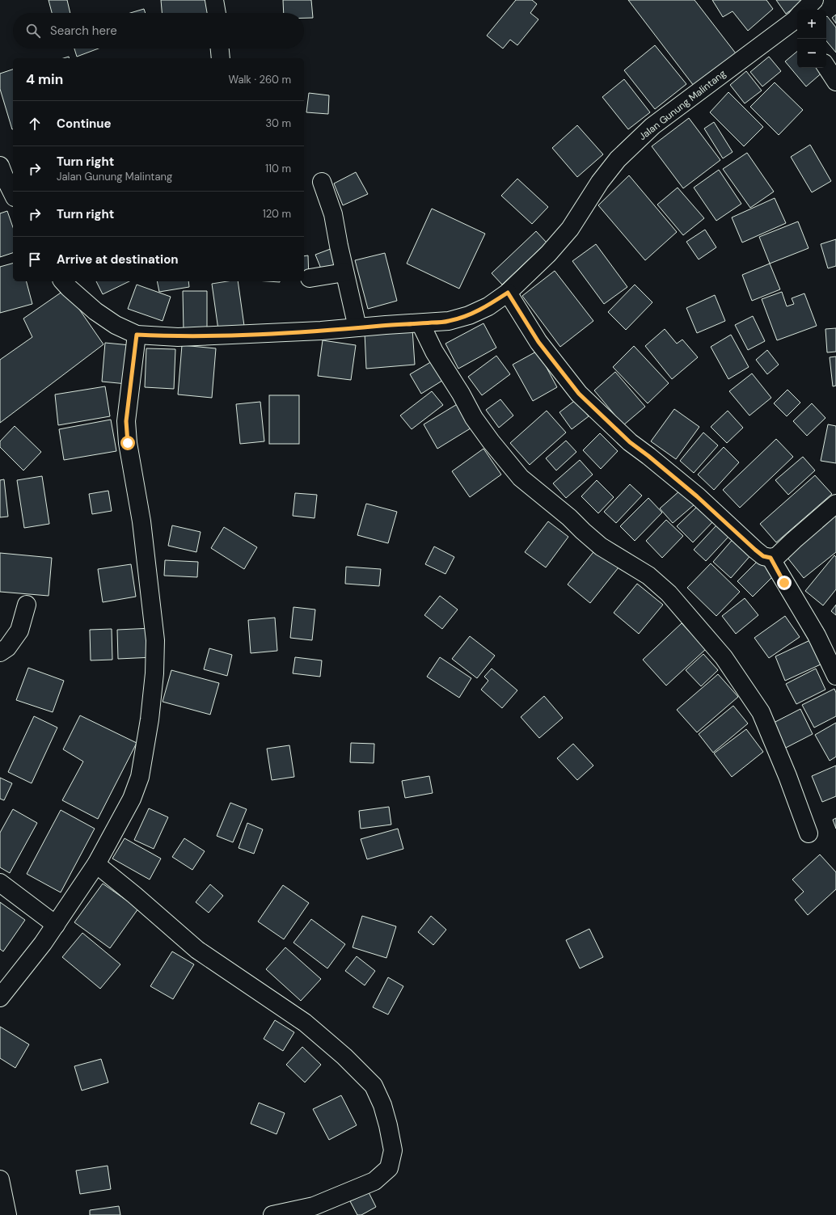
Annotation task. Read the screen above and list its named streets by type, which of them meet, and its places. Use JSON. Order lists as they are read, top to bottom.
{
  "streets": {
    "street": ["Jalan Gunung Malintang"]
  },
  "page": {
    "map_buttons": ["+", "−"],
    "search": "Search here",
    "heading": ["4 min", "Walk · 260 m"],
    "list": [
      ["Continue", "30 m"],
      ["Turn right", "Jalan Gunung Malintang", "110 m"],
      ["Turn right", "120 m"],
      "Arrive at destination"
    ]
  }
}
